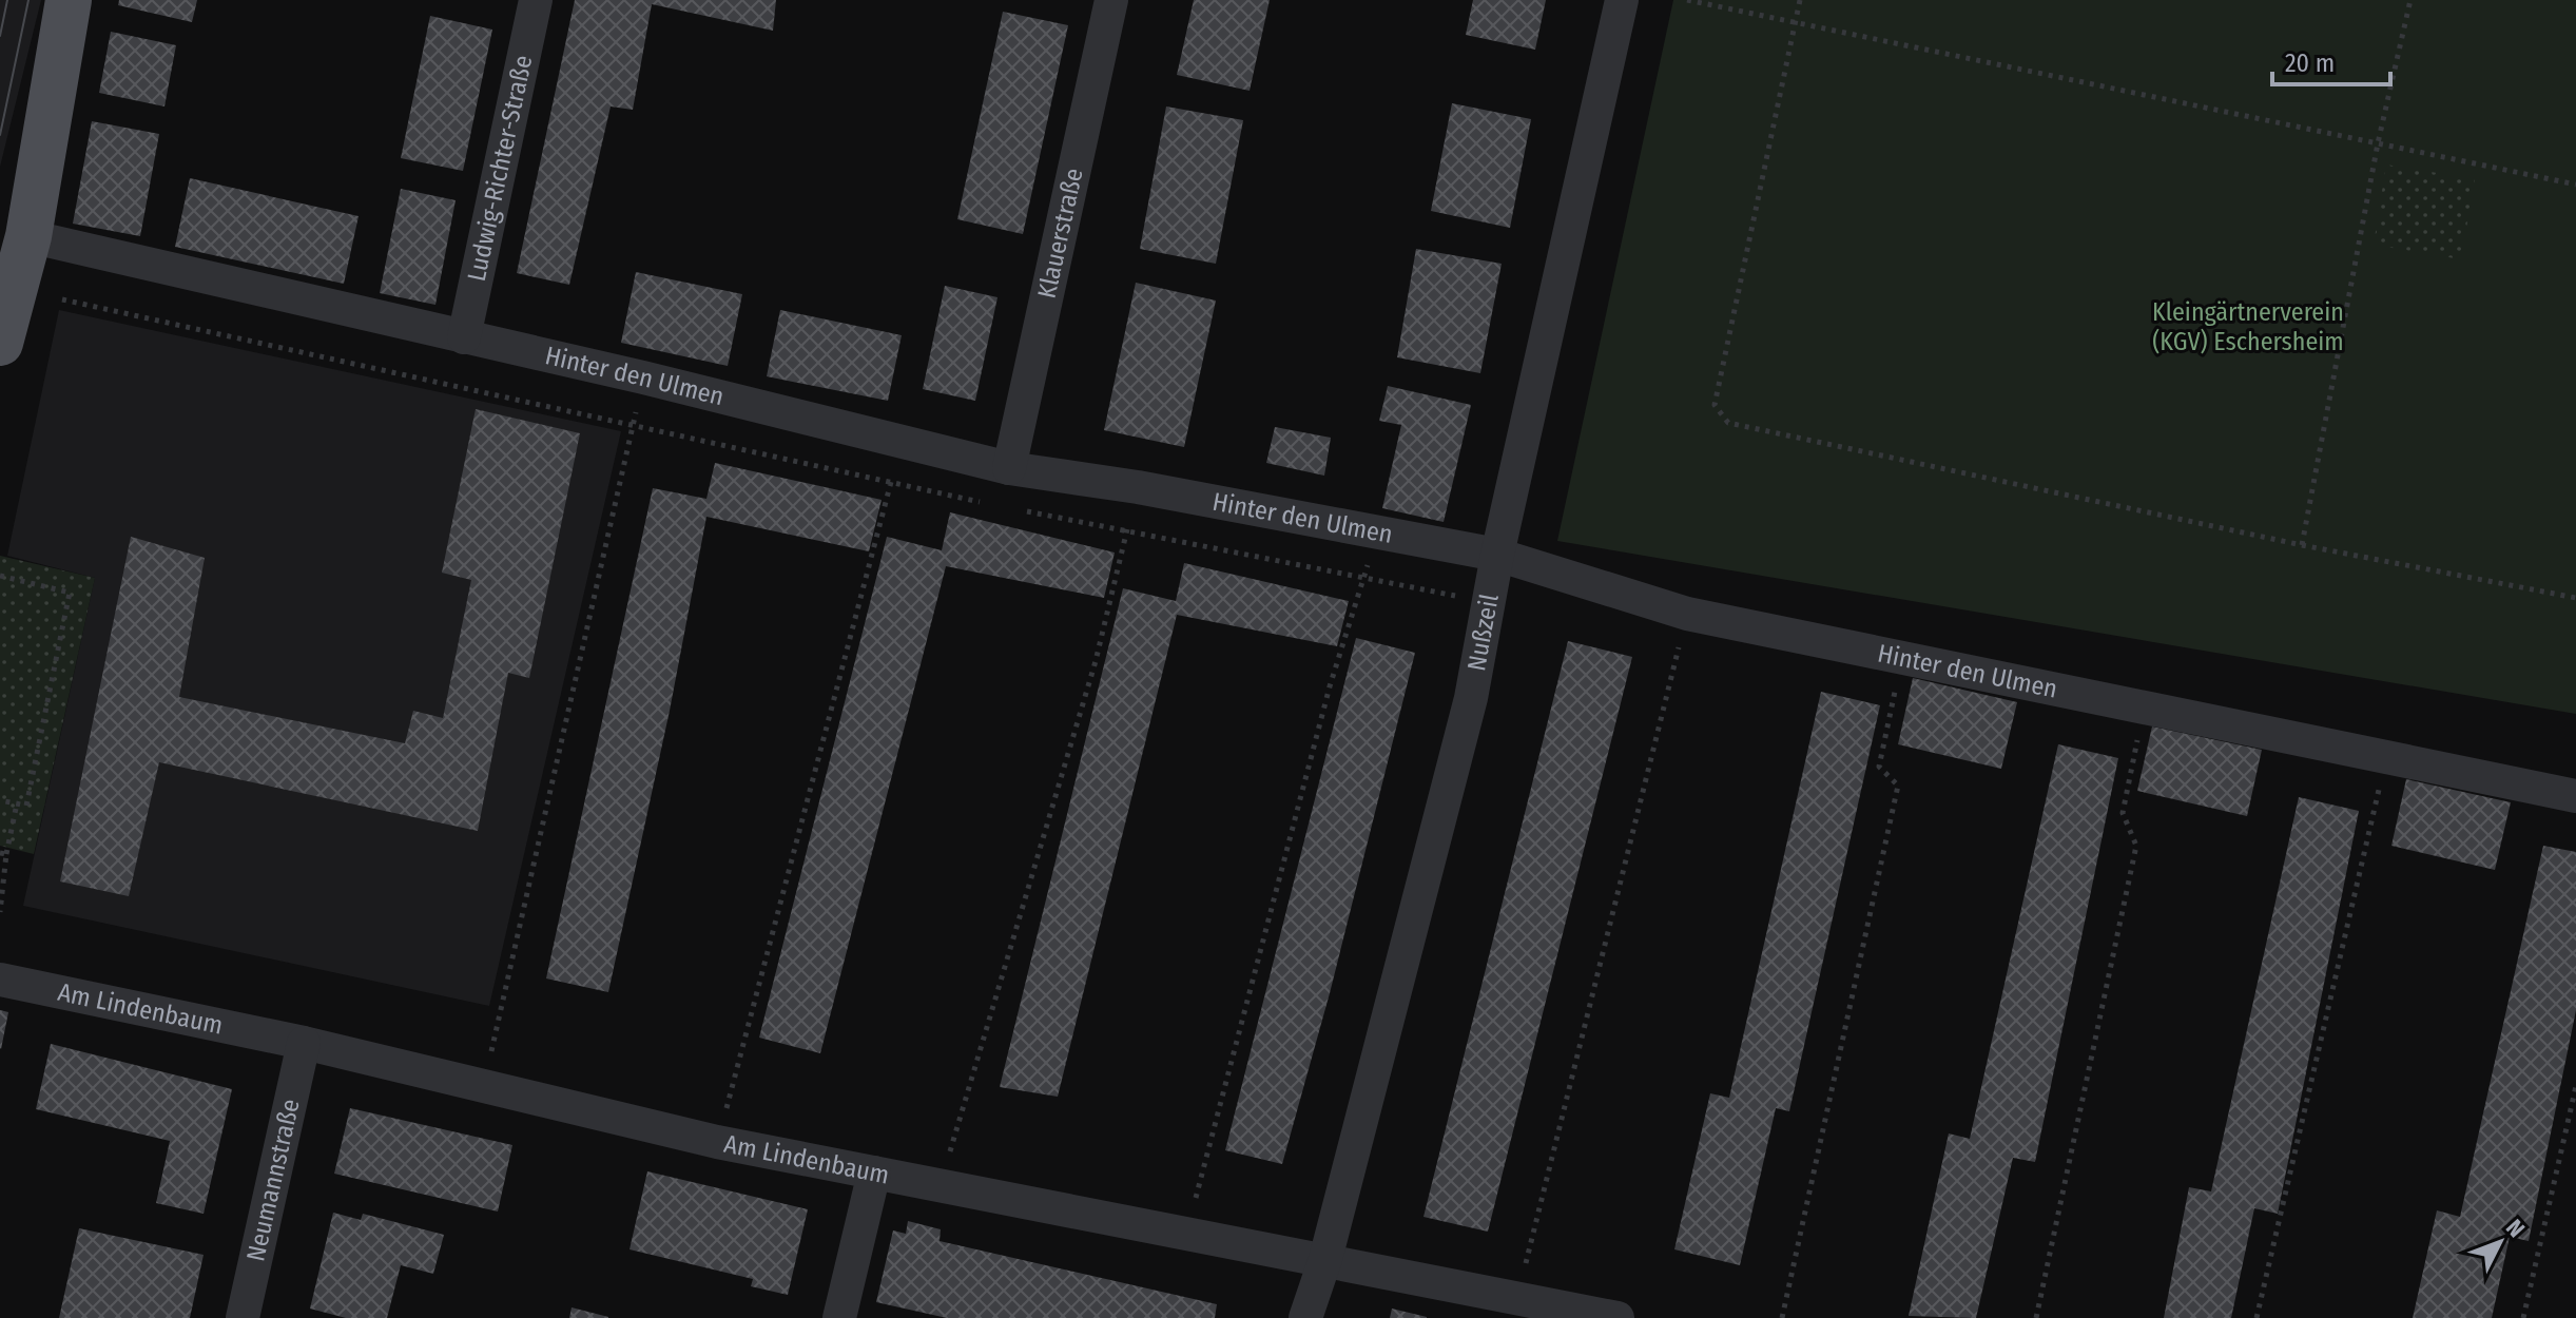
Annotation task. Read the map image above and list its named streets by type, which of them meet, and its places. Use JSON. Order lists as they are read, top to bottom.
{
  "streets": {
    "street": [
      "Ludwig-Richter-Straße",
      "Klauerstraße",
      "Hinter den Ulmen",
      "Nußzeil",
      "Am Lindenbaum",
      "Neumannstraße"
    ]
  },
  "crossings": [
    ["Ludwig-Richter-Straße", "Hinter den Ulmen"],
    ["Klauerstraße", "Hinter den Ulmen"],
    ["Hinter den Ulmen", "Nußzeil"],
    ["Nußzeil", "Am Lindenbaum"],
    ["Am Lindenbaum", "Neumannstraße"]
  ],
  "parks": ["Kleingärtnerverein (KGV) Eschersheim"],
  "scale_bar": "20 m",
  "north": "top right"
}
